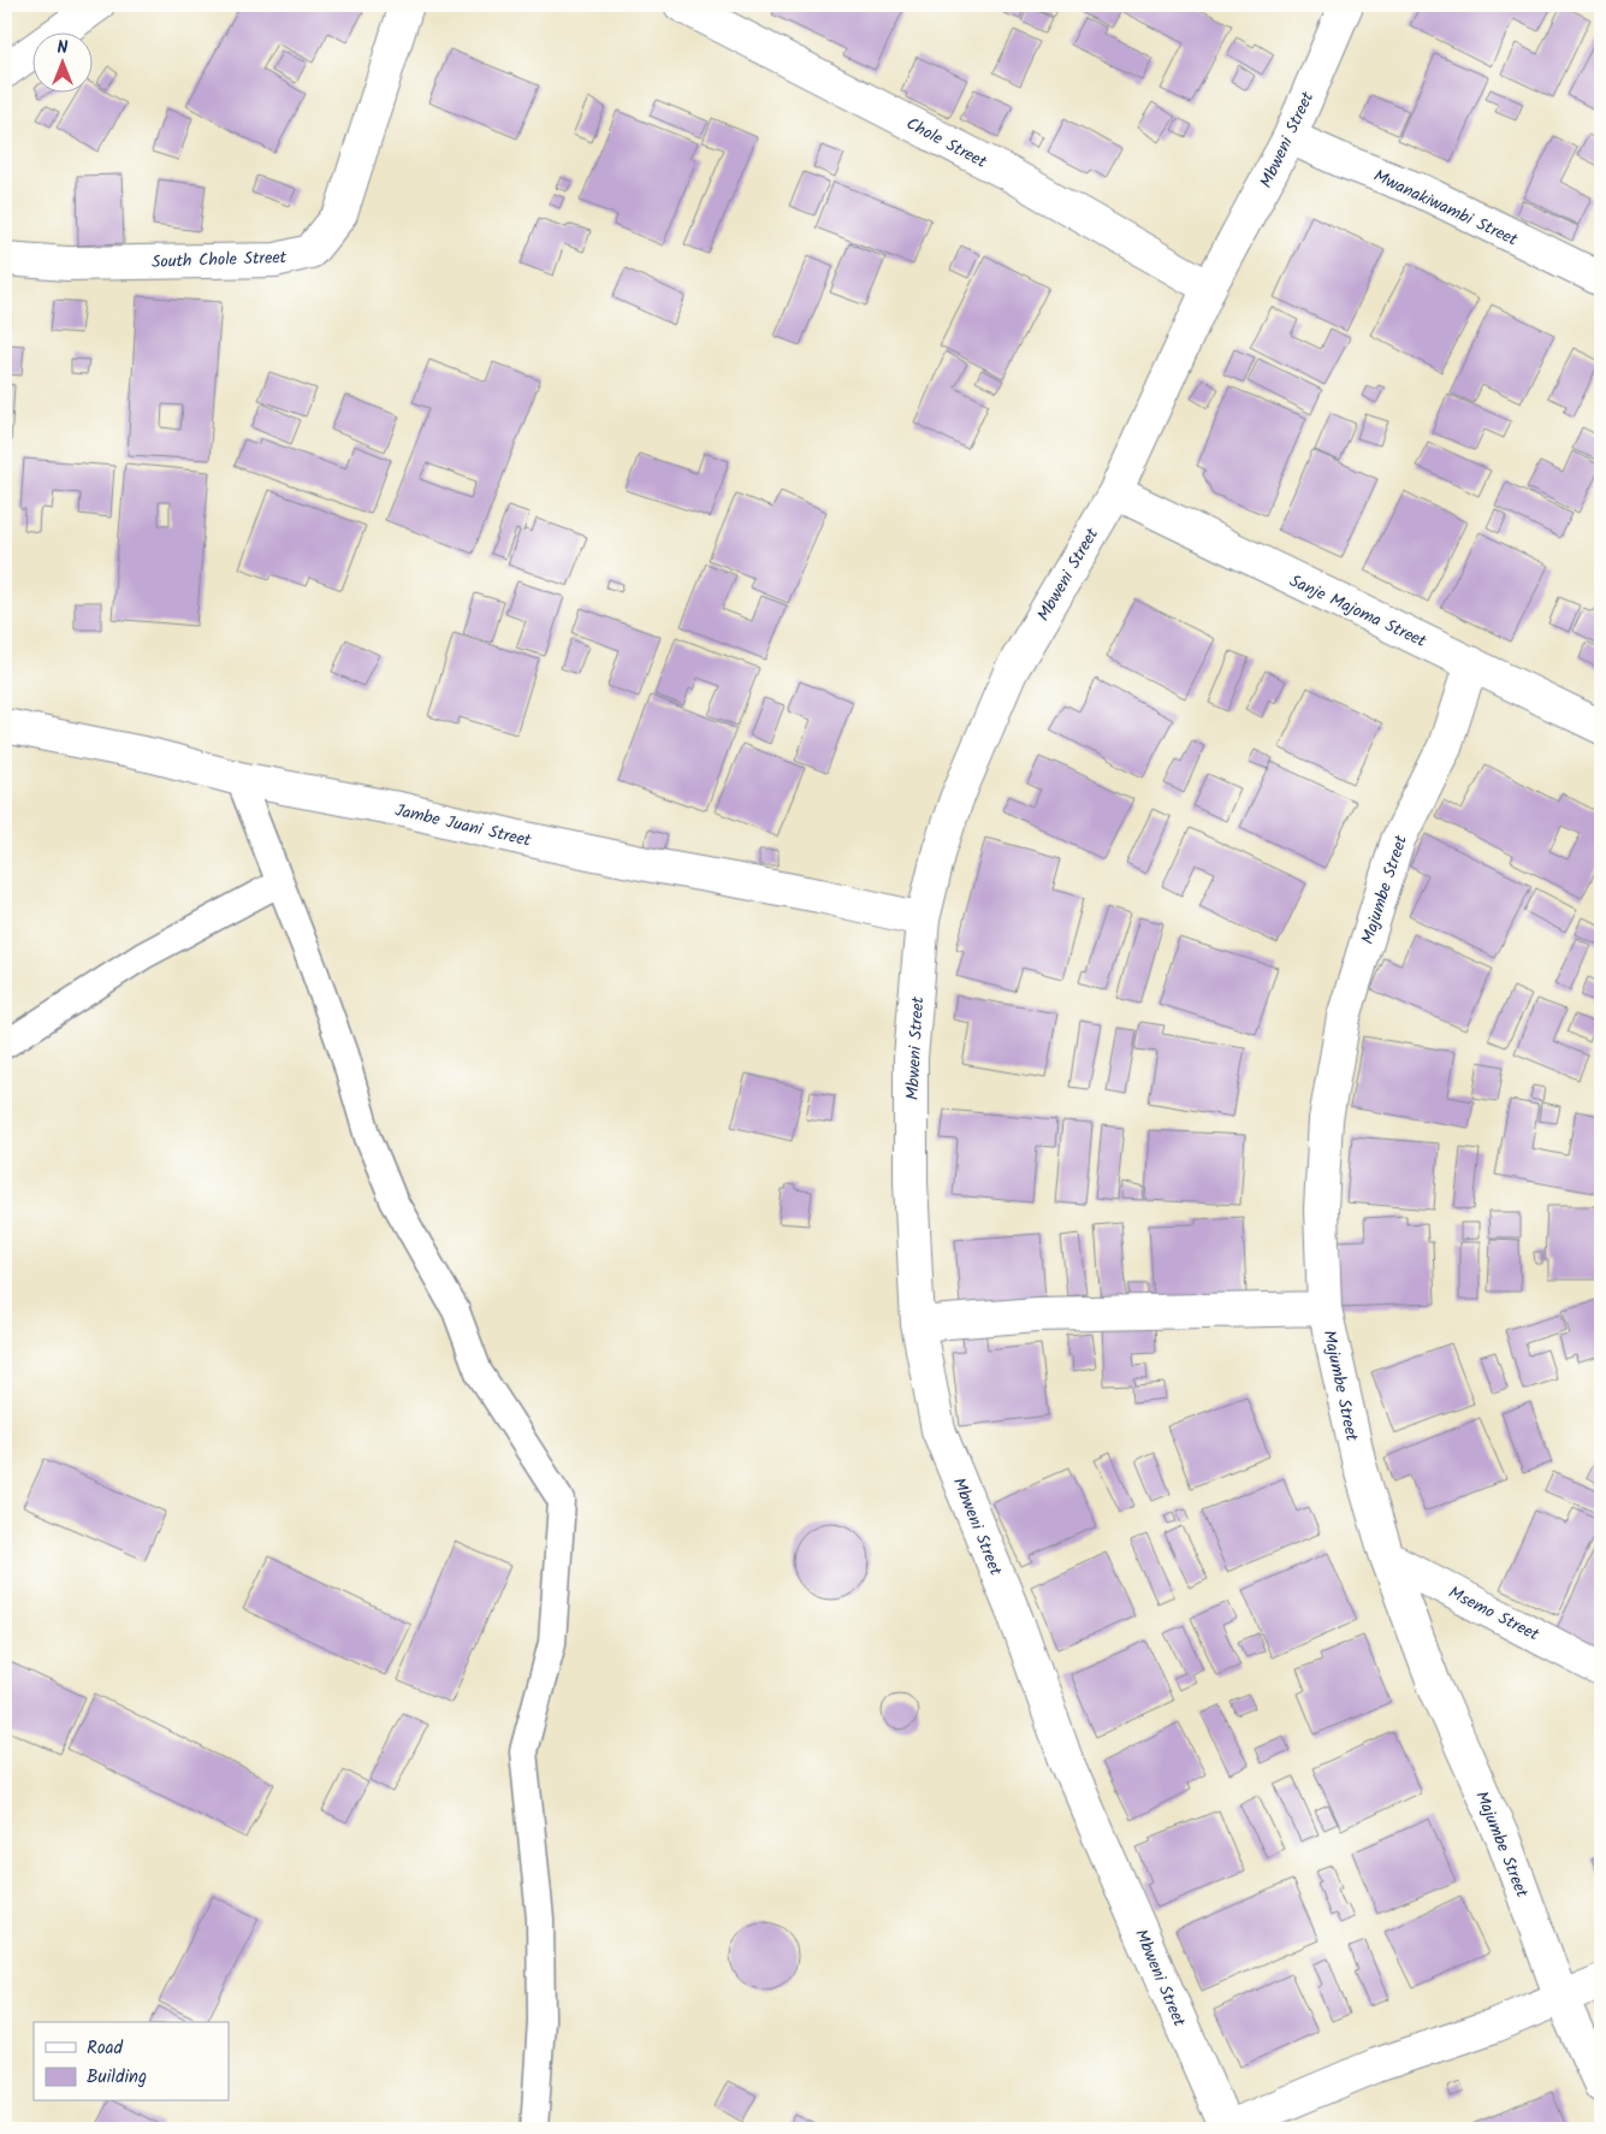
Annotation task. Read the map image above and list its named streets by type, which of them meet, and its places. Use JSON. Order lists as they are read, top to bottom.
{
  "streets": {
    "street": [
      "Mbweni Street",
      "Chole Street",
      "Mwanakiwambi Street",
      "South Chole Street",
      "Sanje Majoma Street",
      "Jambe Juani Street",
      "Majumbe Street",
      "Msemo Street"
    ]
  },
  "crossings": [
    ["Mbweni Street", "Chole Street"],
    ["Mbweni Street", "Mwanakiwambi Street"],
    ["Mbweni Street", "Sanje Majoma Street"],
    ["Mbweni Street", "Jambe Juani Street"],
    ["Sanje Majoma Street", "Majumbe Street"],
    ["Majumbe Street", "Msemo Street"]
  ],
  "legend": ["Road", "Building"],
  "north": "top"
}
